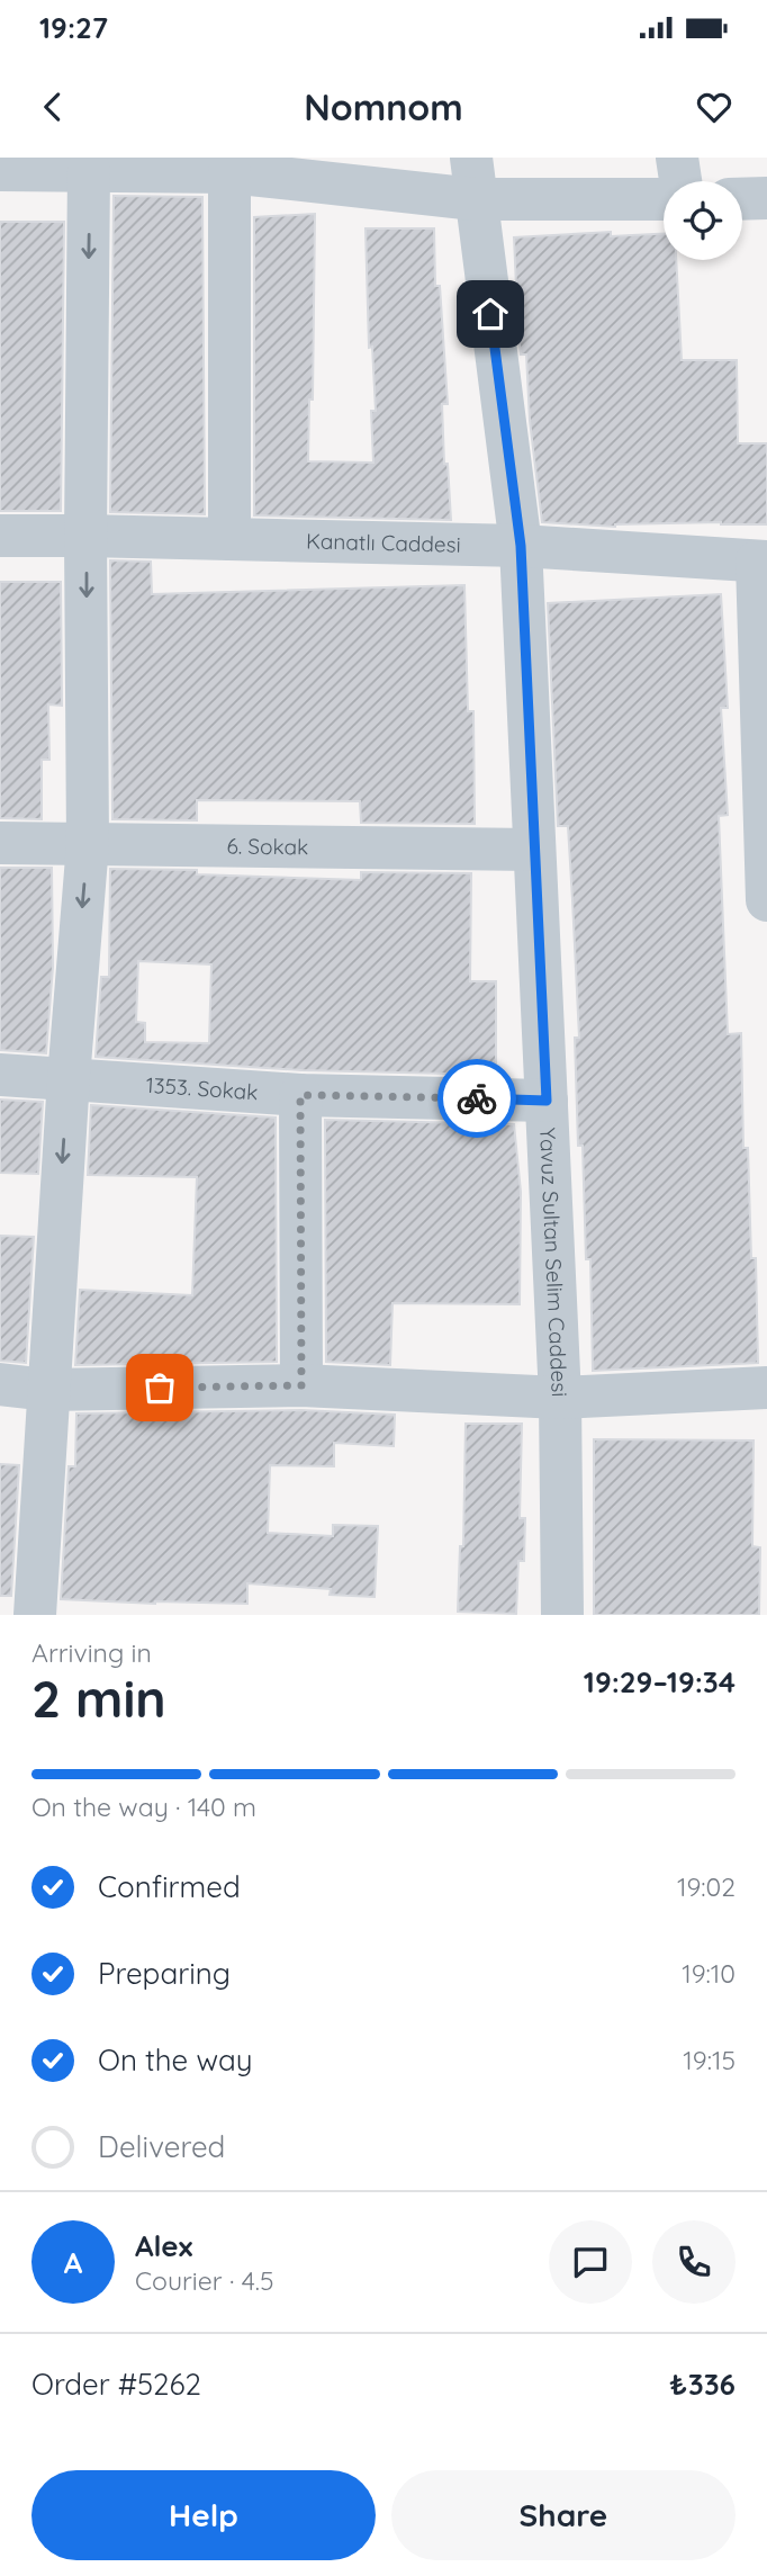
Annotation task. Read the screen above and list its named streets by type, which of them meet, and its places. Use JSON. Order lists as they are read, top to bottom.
{
  "streets": {
    "street": [
      "Kanatlı Caddesi",
      "6. Sokak",
      "1353. Sokak",
      "Yavuz Sultan Selim Caddesi"
    ]
  },
  "crossings": [
    ["Kanatlı Caddesi", "Yavuz Sultan Selim Caddesi"],
    ["6. Sokak", "Yavuz Sultan Selim Caddesi"],
    ["1353. Sokak", "Yavuz Sultan Selim Caddesi"]
  ],
  "page": {
    "status": "19:27",
    "header": "Nomnom",
    "heading": ["2 min", "Arriving in", "19:29–19:34"],
    "panel": [
      "Alex",
      "Courier · 4.5",
      "Order #5262",
      "₺336"
    ],
    "bar": "On the way · 140 m",
    "list": [
      ["Confirmed", "19:02"],
      ["Preparing", "19:10"],
      ["On the way", "19:15"],
      "Delivered"
    ],
    "round": "A",
    "buttons": ["Help", "Share"]
  }
}
